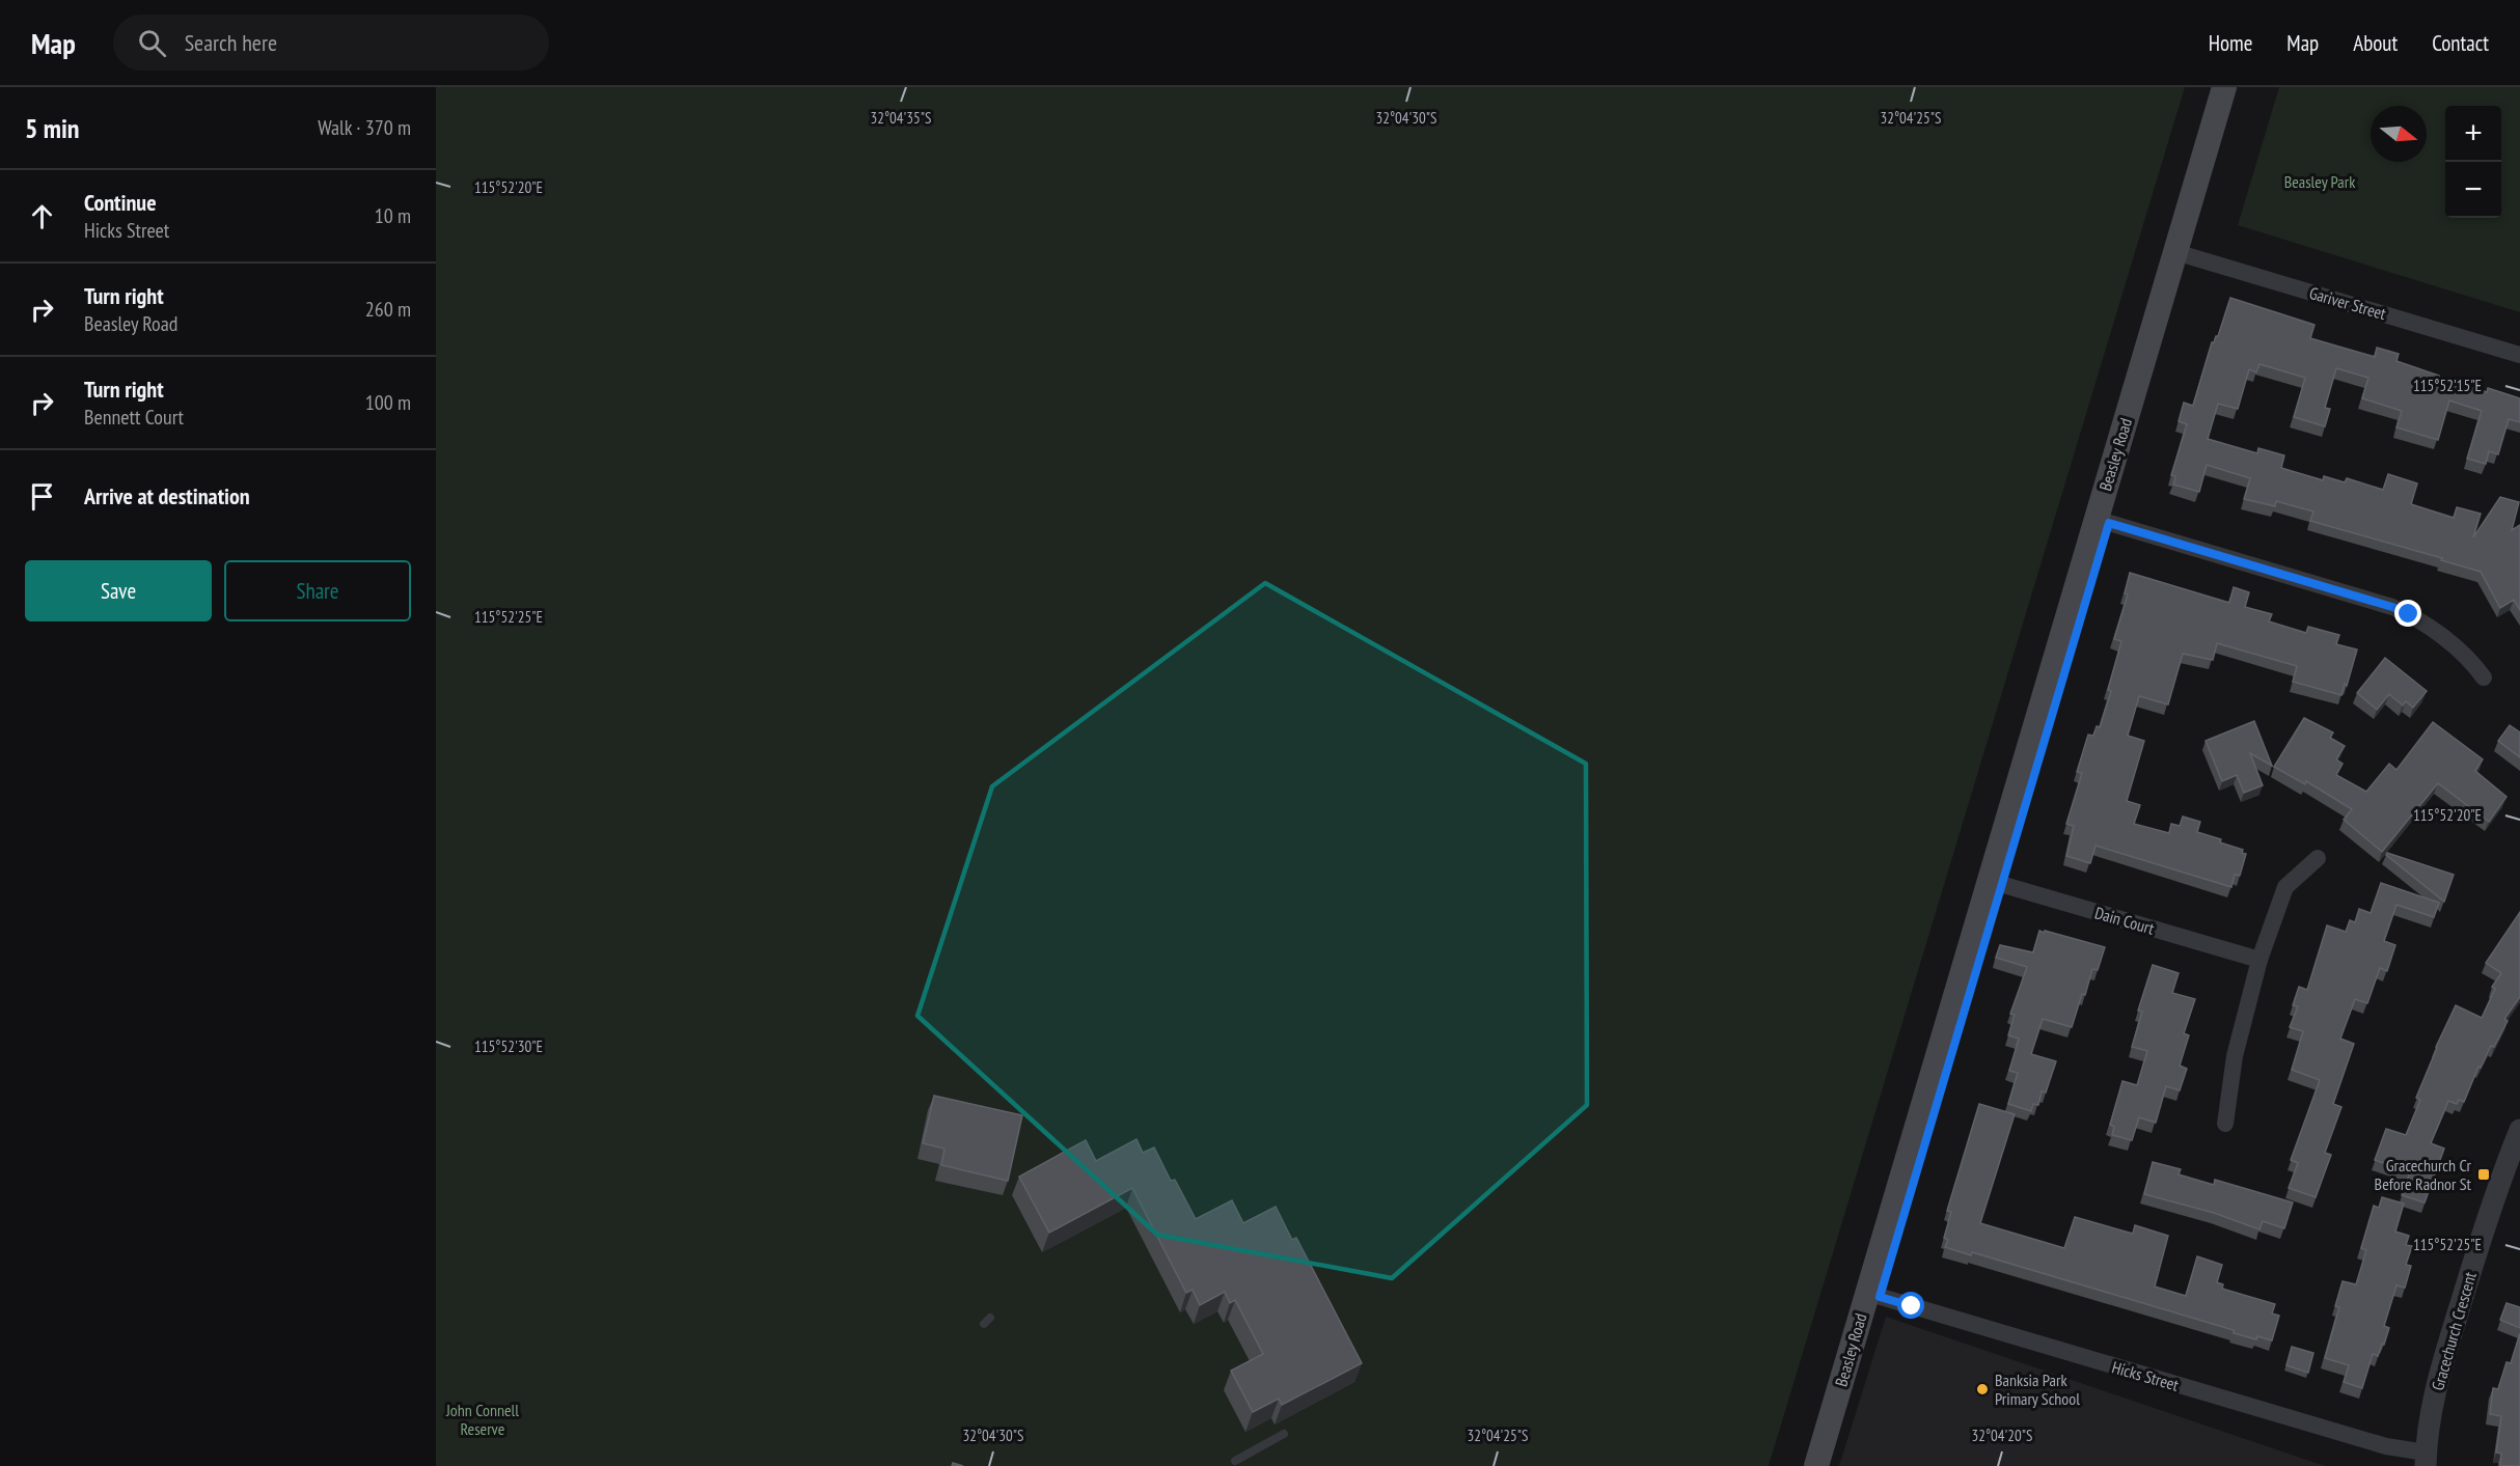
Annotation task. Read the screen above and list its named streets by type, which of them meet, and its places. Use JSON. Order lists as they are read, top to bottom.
{
  "streets": {
    "main road": ["Beasley Road"],
    "street": [
      "Gariver Street",
      "Dain Court",
      "Gracechurch Crescent",
      "Hicks Street"
    ]
  },
  "crossings": [
    ["Gariver Street", "Beasley Road"],
    ["Beasley Road", "Dain Court"],
    ["Beasley Road", "Hicks Street"],
    ["Gracechurch Crescent", "Hicks Street"]
  ],
  "parks": ["Beasley Park", "John Connell Reserve"],
  "places": {
    "transit": ["Gracechurch Cr Before Radnor St"],
    "other": ["Banksia Park Primary School"]
  },
  "north": "right",
  "page": {
    "header": "Map",
    "search": "Search here",
    "nav": [
      "Home",
      "Map",
      "About",
      "Contact"
    ],
    "heading": ["5 min", "Walk · 370 m"],
    "map_buttons": ["+", "−"],
    "list": [
      ["Continue", "Hicks Street", "10 m"],
      ["Turn right", "Beasley Road", "260 m"],
      ["Turn right", "Bennett Court", "100 m"],
      "Arrive at destination"
    ],
    "buttons": ["Save", "Share"]
  },
  "coordinates": [
    "32°04'35\"S",
    "32°04'30\"S",
    "32°04'25\"S",
    "115°52'20\"E",
    "115°52'15\"E",
    "115°52'25\"E",
    "115°52'30\"E",
    "32°04'20\"S"
  ]
}
